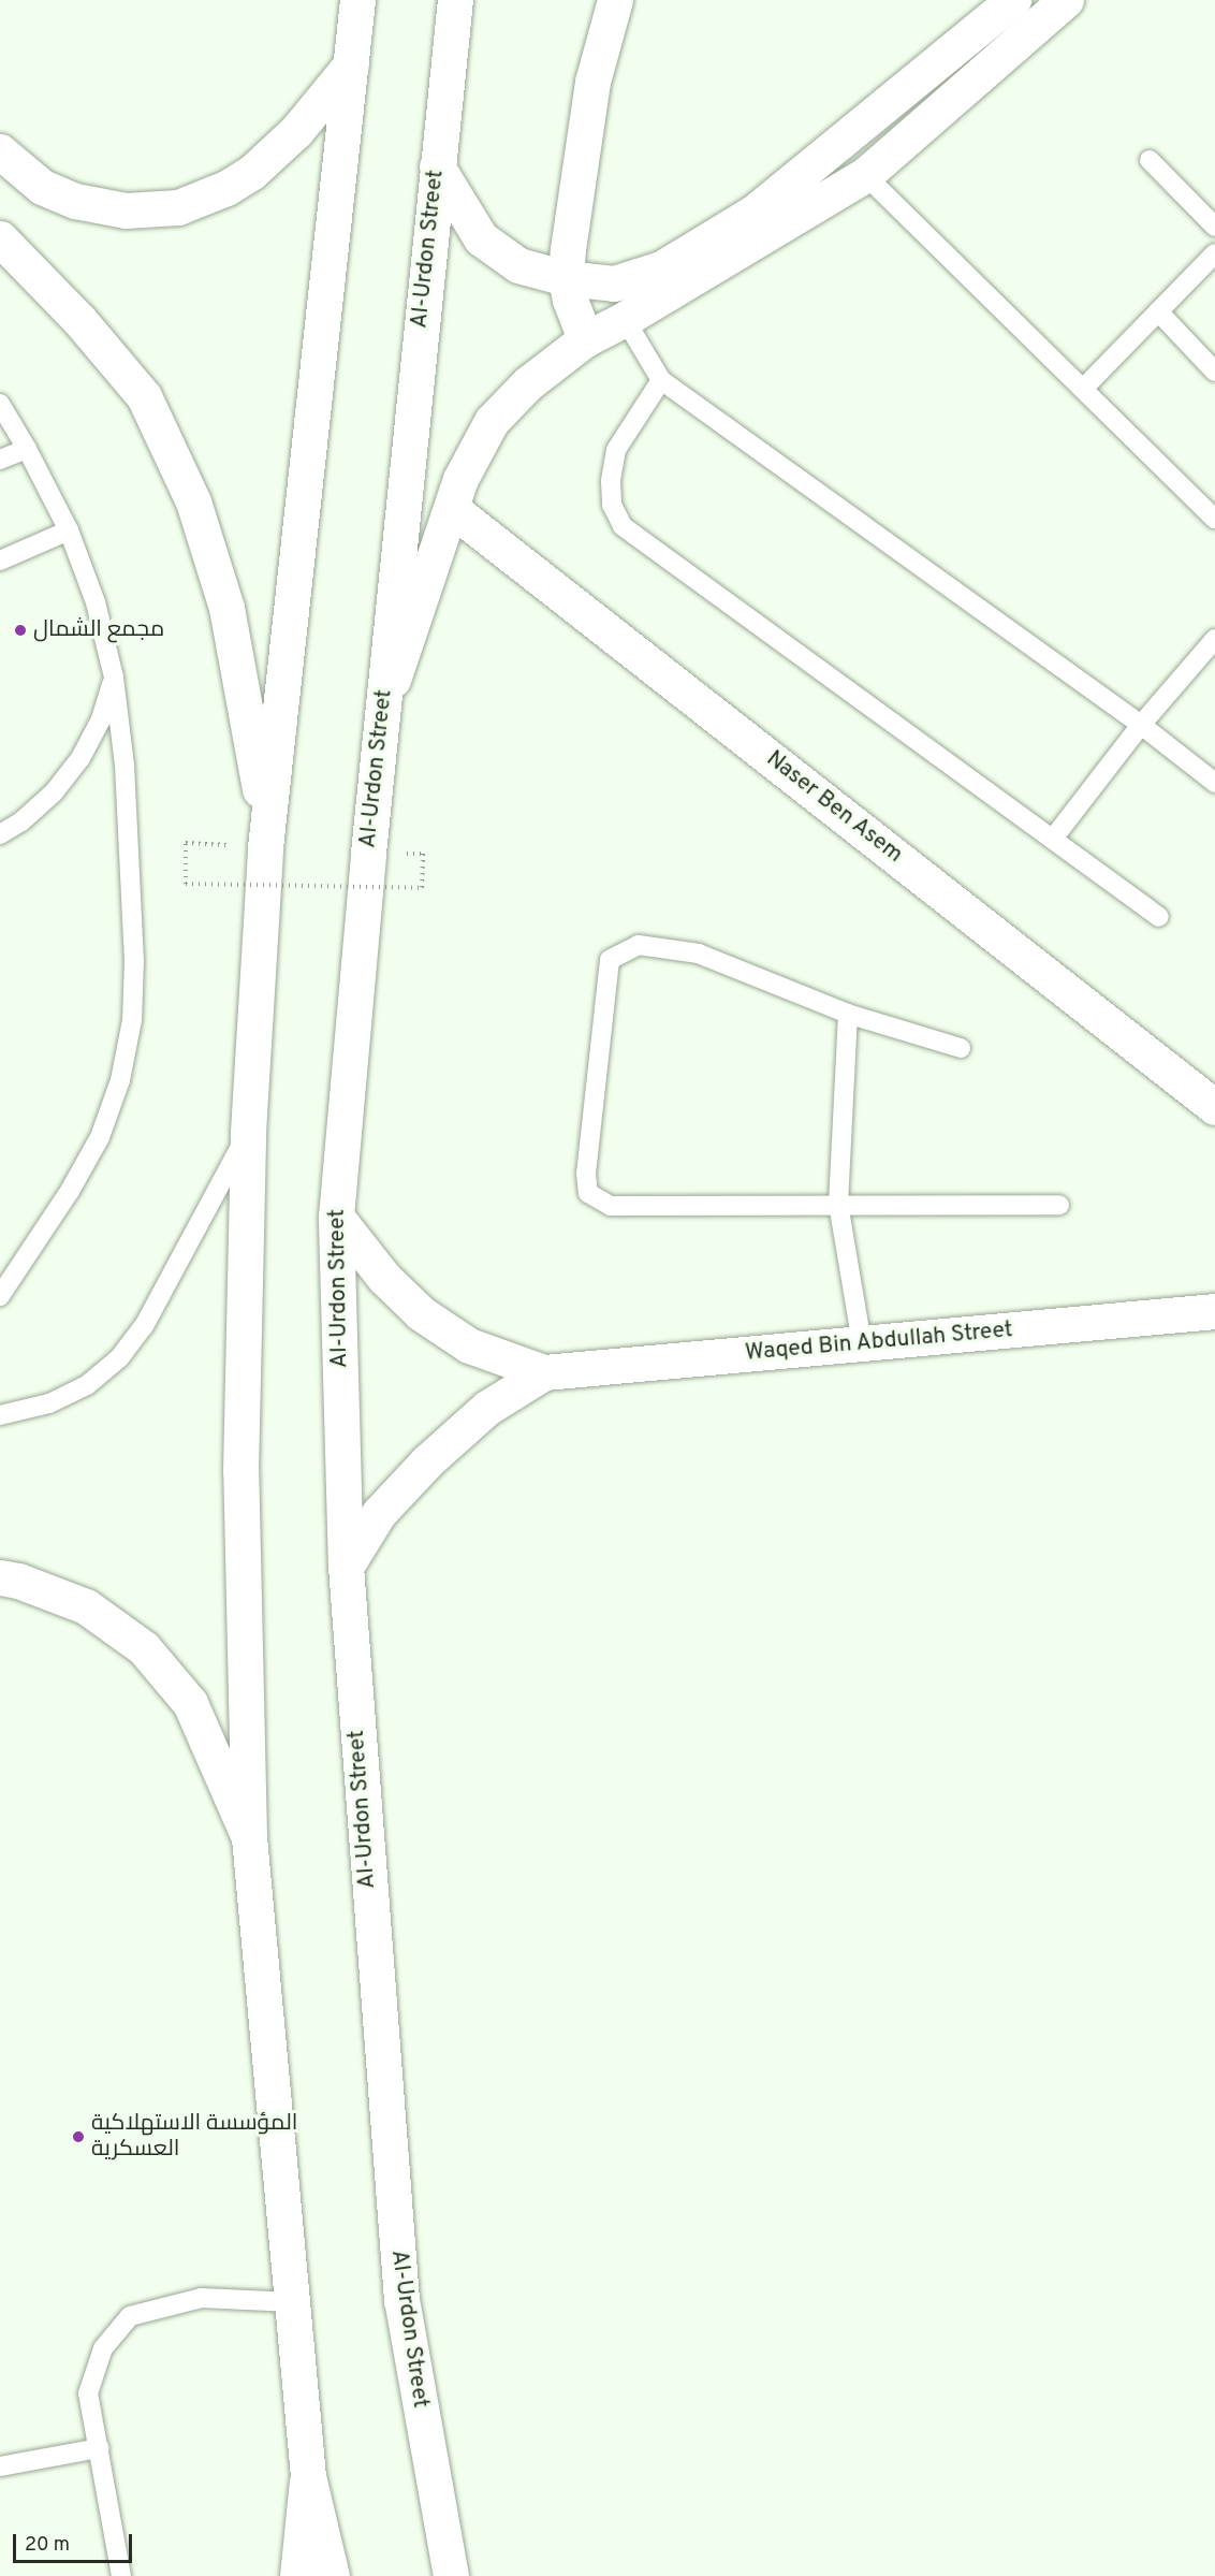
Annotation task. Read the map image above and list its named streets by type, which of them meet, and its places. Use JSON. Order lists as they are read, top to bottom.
{
  "streets": {
    "main road": ["Al-Urdon Street", "Naser Ben Asem", "Waqed Bin Abdullah Street"]
  },
  "crossings": [
    ["Al-Urdon Street", "Waqed Bin Abdullah Street"]
  ],
  "places": ["مجمع الشمال", "المؤسسة الاستهلاكية العسكرية"],
  "scale_bar": "20 m"
}
